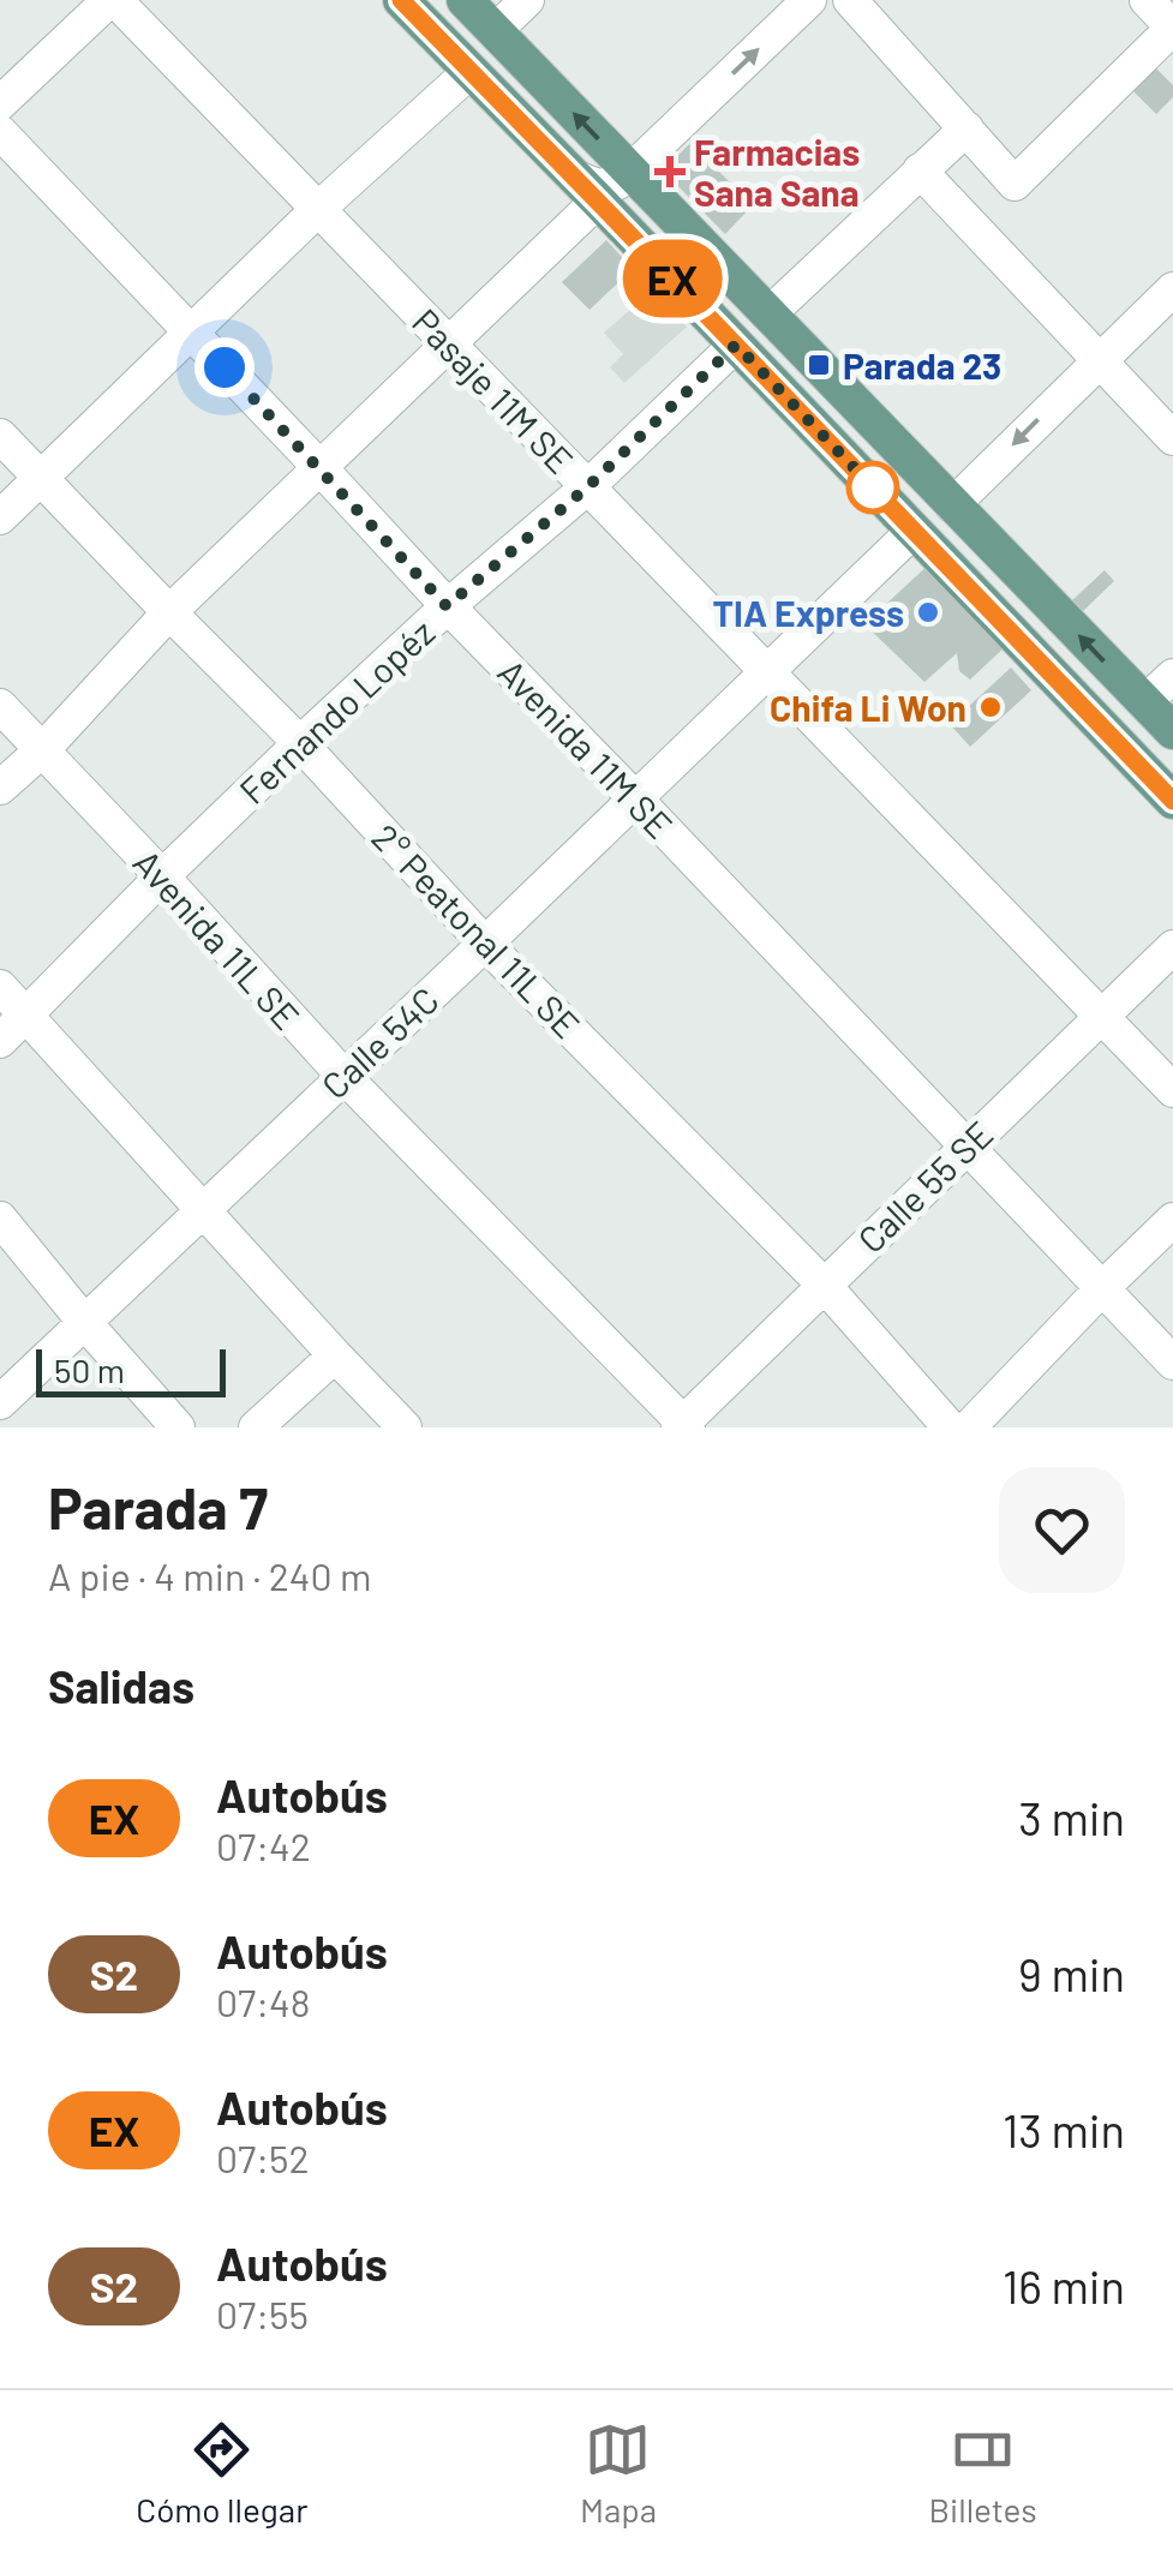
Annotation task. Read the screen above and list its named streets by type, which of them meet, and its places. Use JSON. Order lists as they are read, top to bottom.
{
  "streets": {
    "street": [
      "Pasaje 11M SE",
      "Fernando Lopéz",
      "Avenida 11M SE",
      "2° Peatonal 11L SE",
      "Avenida 11L SE",
      "Calle 54C",
      "Calle 55 SE"
    ]
  },
  "crossings": [
    ["Pasaje 11M SE", "Fernando Lopéz"],
    ["Pasaje 11M SE", "Calle 54C"],
    ["Pasaje 11M SE", "Calle 55 SE"],
    ["Fernando Lopéz", "Avenida 11M SE"],
    ["Fernando Lopéz", "2° Peatonal 11L SE"],
    ["Fernando Lopéz", "Avenida 11L SE"],
    ["Avenida 11M SE", "Calle 54C"],
    ["Avenida 11M SE", "Calle 55 SE"],
    ["2° Peatonal 11L SE", "Calle 54C"],
    ["2° Peatonal 11L SE", "Calle 55 SE"],
    ["Avenida 11L SE", "Calle 54C"],
    ["Avenida 11L SE", "Calle 55 SE"]
  ],
  "places": {
    "health": ["Farmacias Sana Sana"],
    "transit": ["Parada 23"],
    "other": ["TIA Express", "Chifa Li Won"]
  },
  "lines": ["bus line EX"],
  "scale_bar": "50 m",
  "page": {
    "on_map": "EX",
    "scale": "50 m",
    "heading": [
      ["Parada 7", "A pie · 4 min · 240 m"],
      "Salidas"
    ],
    "list": [
      {
        "mark": "EX",
        "name": "Autobús",
        "note": "07:42",
        "value": "3 min"
      },
      {
        "mark": "S2",
        "name": "Autobús",
        "note": "07:48",
        "value": "9 min"
      },
      {
        "mark": "EX",
        "name": "Autobús",
        "note": "07:52",
        "value": "13 min"
      },
      {
        "mark": "S2",
        "name": "Autobús",
        "note": "07:55",
        "value": "16 min"
      }
    ],
    "tabs": ["Cómo llegar", "Mapa", "Billetes"]
  }
}
